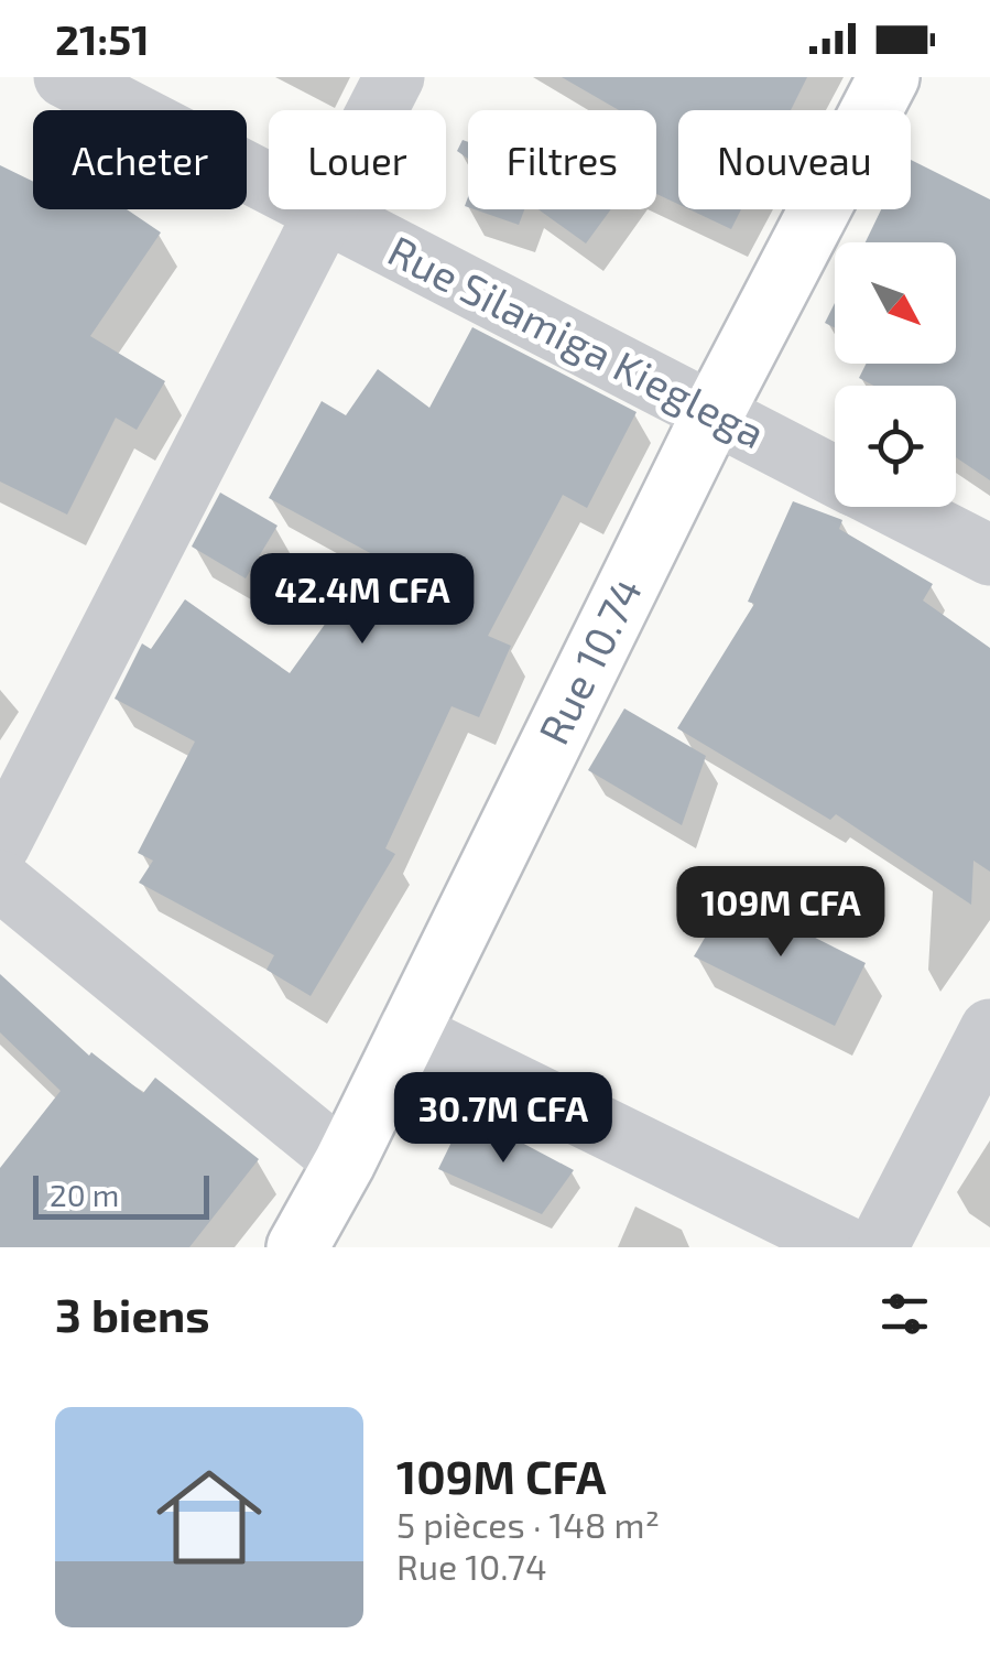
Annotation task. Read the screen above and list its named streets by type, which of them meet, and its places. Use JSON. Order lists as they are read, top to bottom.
{
  "streets": {
    "main road": ["Rue 10.74"],
    "street": ["Rue Silamiga Kieglega"]
  },
  "crossings": [
    ["Rue Silamiga Kieglega", "Rue 10.74"]
  ],
  "scale_bar": "20 m",
  "north": "bottom right",
  "page": {
    "status": "21:51",
    "chip": [
      "Acheter",
      "Louer",
      "Filtres",
      "Nouveau"
    ],
    "price": ["42.4M CFA", "109M CFA", "30.7M CFA"],
    "scale": "20 m",
    "heading": "3 biens",
    "list": [
      {
        "name": "109M CFA",
        "note": "5 pièces · 148 m² · Rue 10.74"
      }
    ]
  }
}
